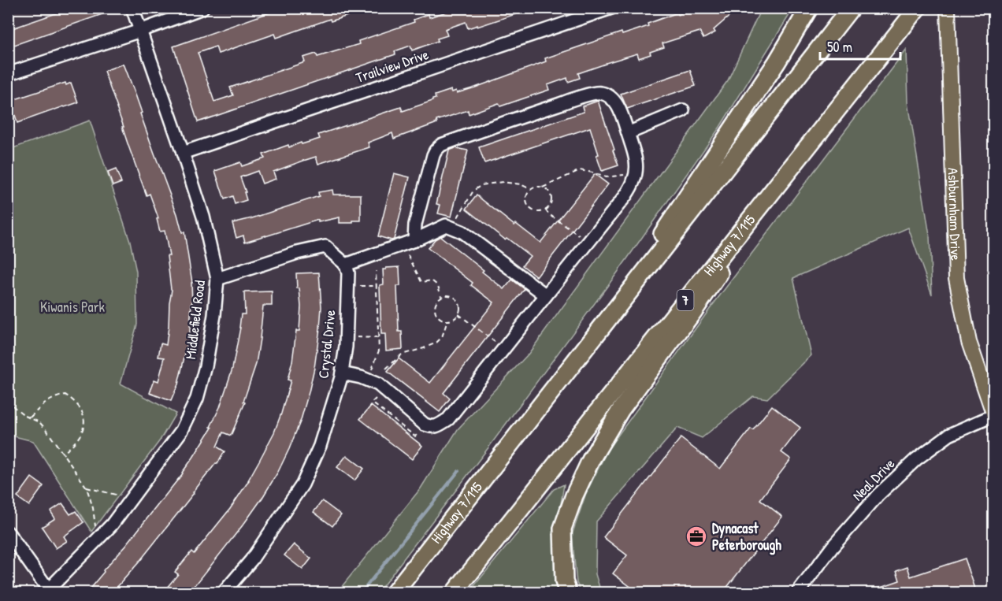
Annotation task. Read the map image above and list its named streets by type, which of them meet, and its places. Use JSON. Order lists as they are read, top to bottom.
{
  "streets": {
    "highway": ["Highway 7/115", "7"],
    "main road": ["Ashburnham Drive"],
    "street": [
      "Trailview Drive",
      "Middlefield Road",
      "Crystal Drive",
      "Neal Drive"
    ]
  },
  "crossings": [
    ["Trailview Drive", "Middlefield Road"],
    ["Ashburnham Drive", "Neal Drive"]
  ],
  "parks": ["Kiwanis Park"],
  "places": {
    "office": ["Dynacast Peterborough"]
  },
  "scale_bar": "50 m"
}
